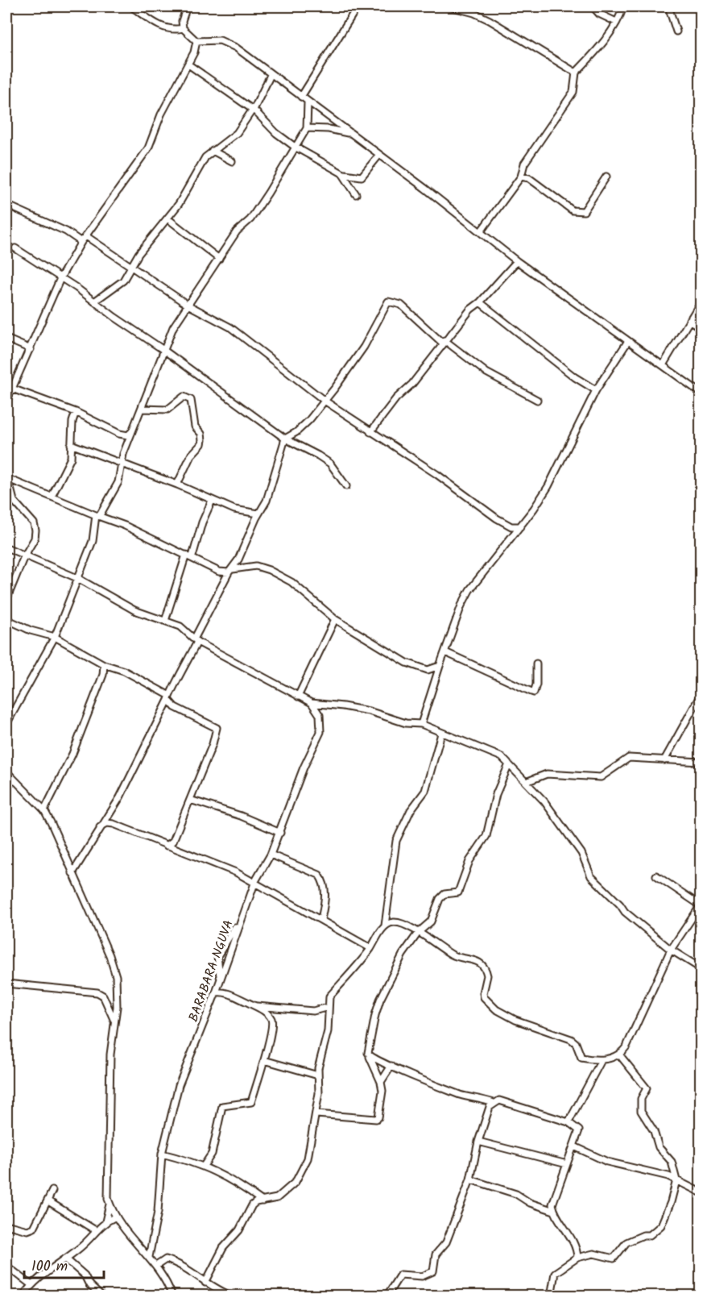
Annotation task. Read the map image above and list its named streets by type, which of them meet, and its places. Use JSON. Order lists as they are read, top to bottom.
{
  "streets": {
    "street": ["BARABARA NGUVA"]
  },
  "scale_bar": "100 m"
}
